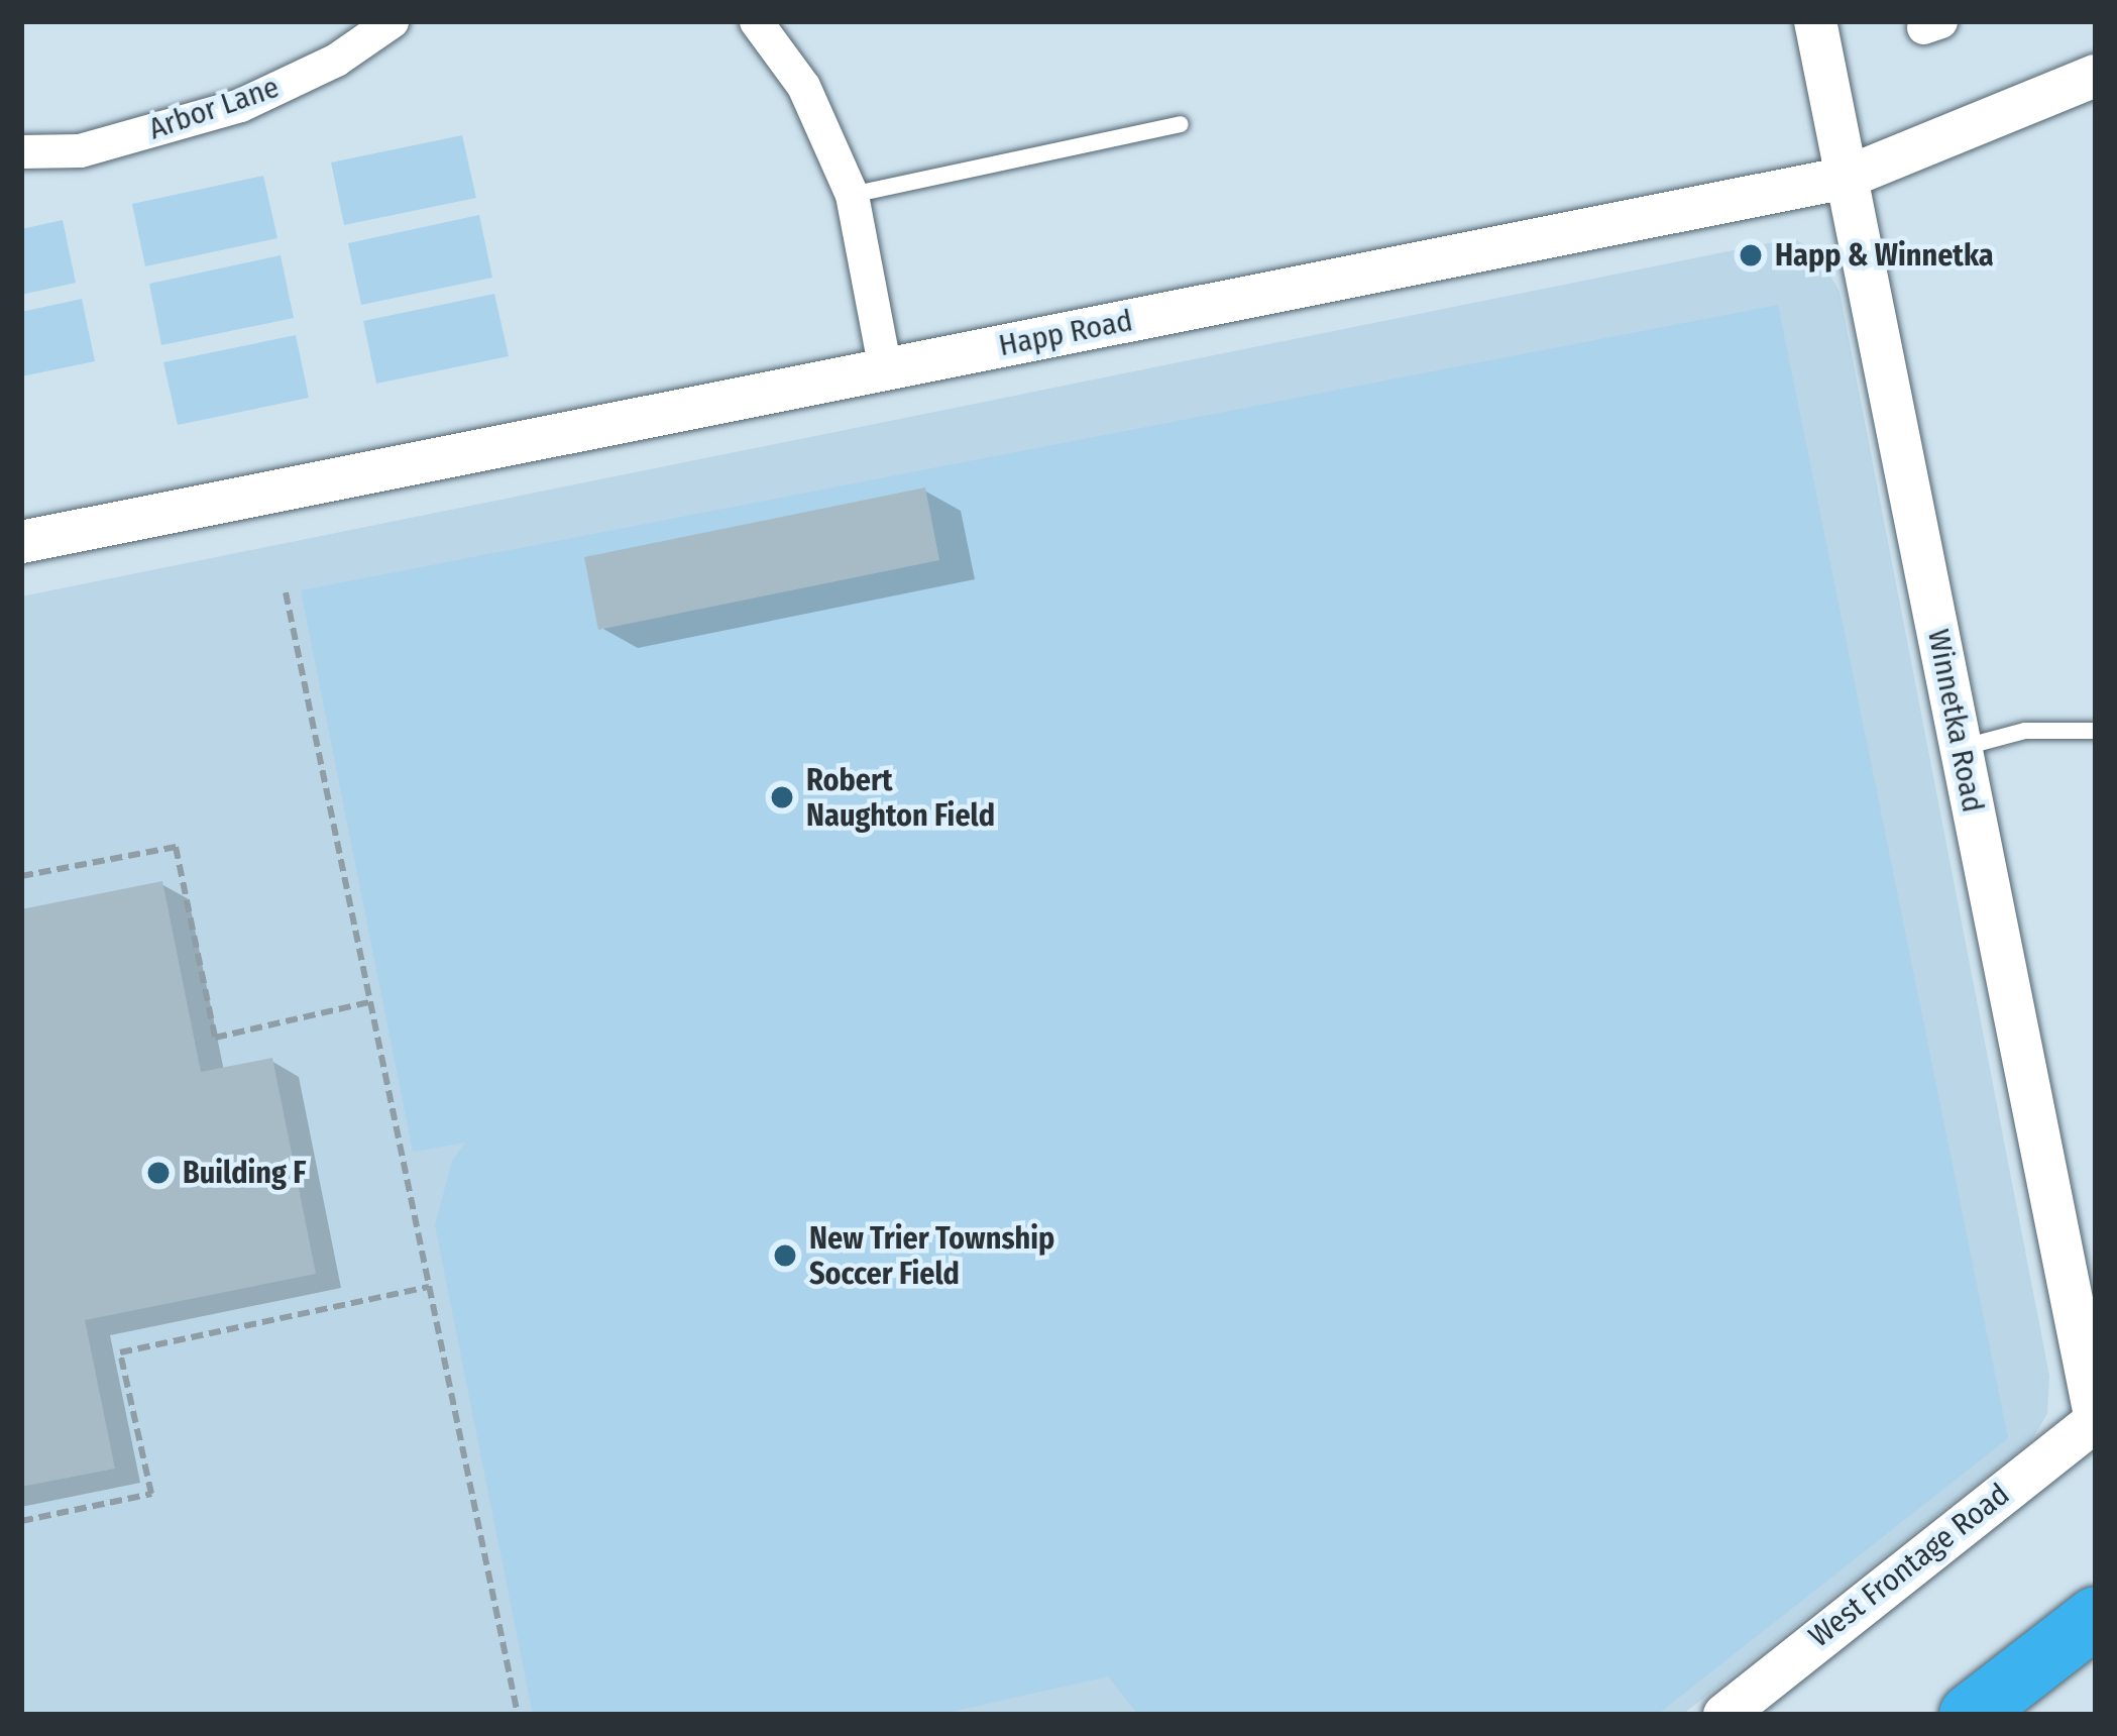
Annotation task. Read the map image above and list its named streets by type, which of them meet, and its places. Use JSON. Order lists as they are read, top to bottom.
{
  "streets": {
    "street": [
      "Arbor Lane",
      "Happ Road",
      "Winnetka Road",
      "West Frontage Road"
    ]
  },
  "crossings": [
    ["Happ Road", "Winnetka Road"],
    ["Winnetka Road", "West Frontage Road"]
  ],
  "places": [
    "Happ & Winnetka",
    "Robert Naughton Field",
    "Building F",
    "New Trier Township Soccer Field"
  ]
}
